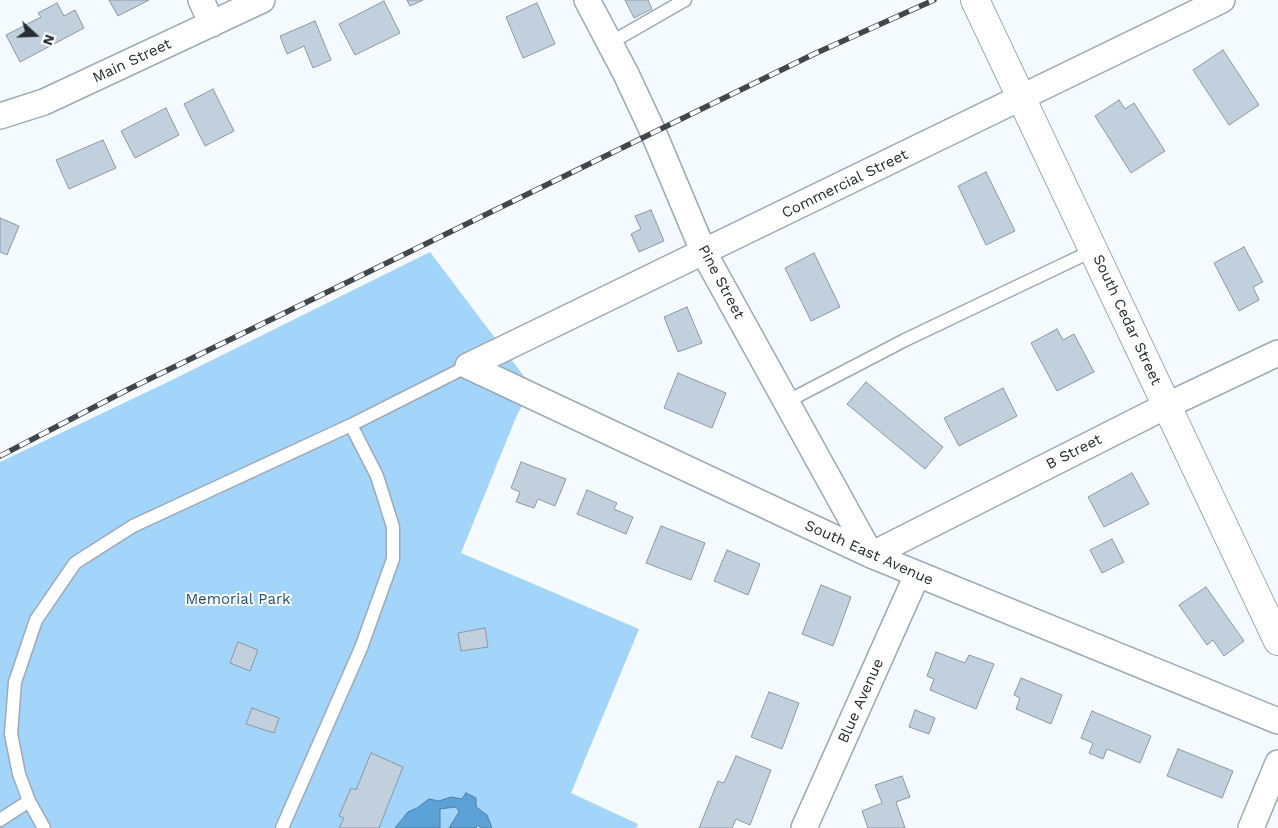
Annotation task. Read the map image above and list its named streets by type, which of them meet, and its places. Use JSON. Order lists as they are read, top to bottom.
{
  "streets": {
    "main road": ["South Cedar Street"],
    "street": [
      "Main Street",
      "Commercial Street",
      "Pine Street",
      "B Street",
      "South East Avenue",
      "Blue Avenue"
    ]
  },
  "crossings": [
    ["Commercial Street", "Pine Street"],
    ["Commercial Street", "South Cedar Street"],
    ["Commercial Street", "South East Avenue"],
    ["Pine Street", "B Street"],
    ["Pine Street", "South East Avenue"],
    ["South Cedar Street", "B Street"],
    ["B Street", "South East Avenue"],
    ["South East Avenue", "Blue Avenue"]
  ],
  "parks": ["Memorial Park"],
  "north": "right"
}
